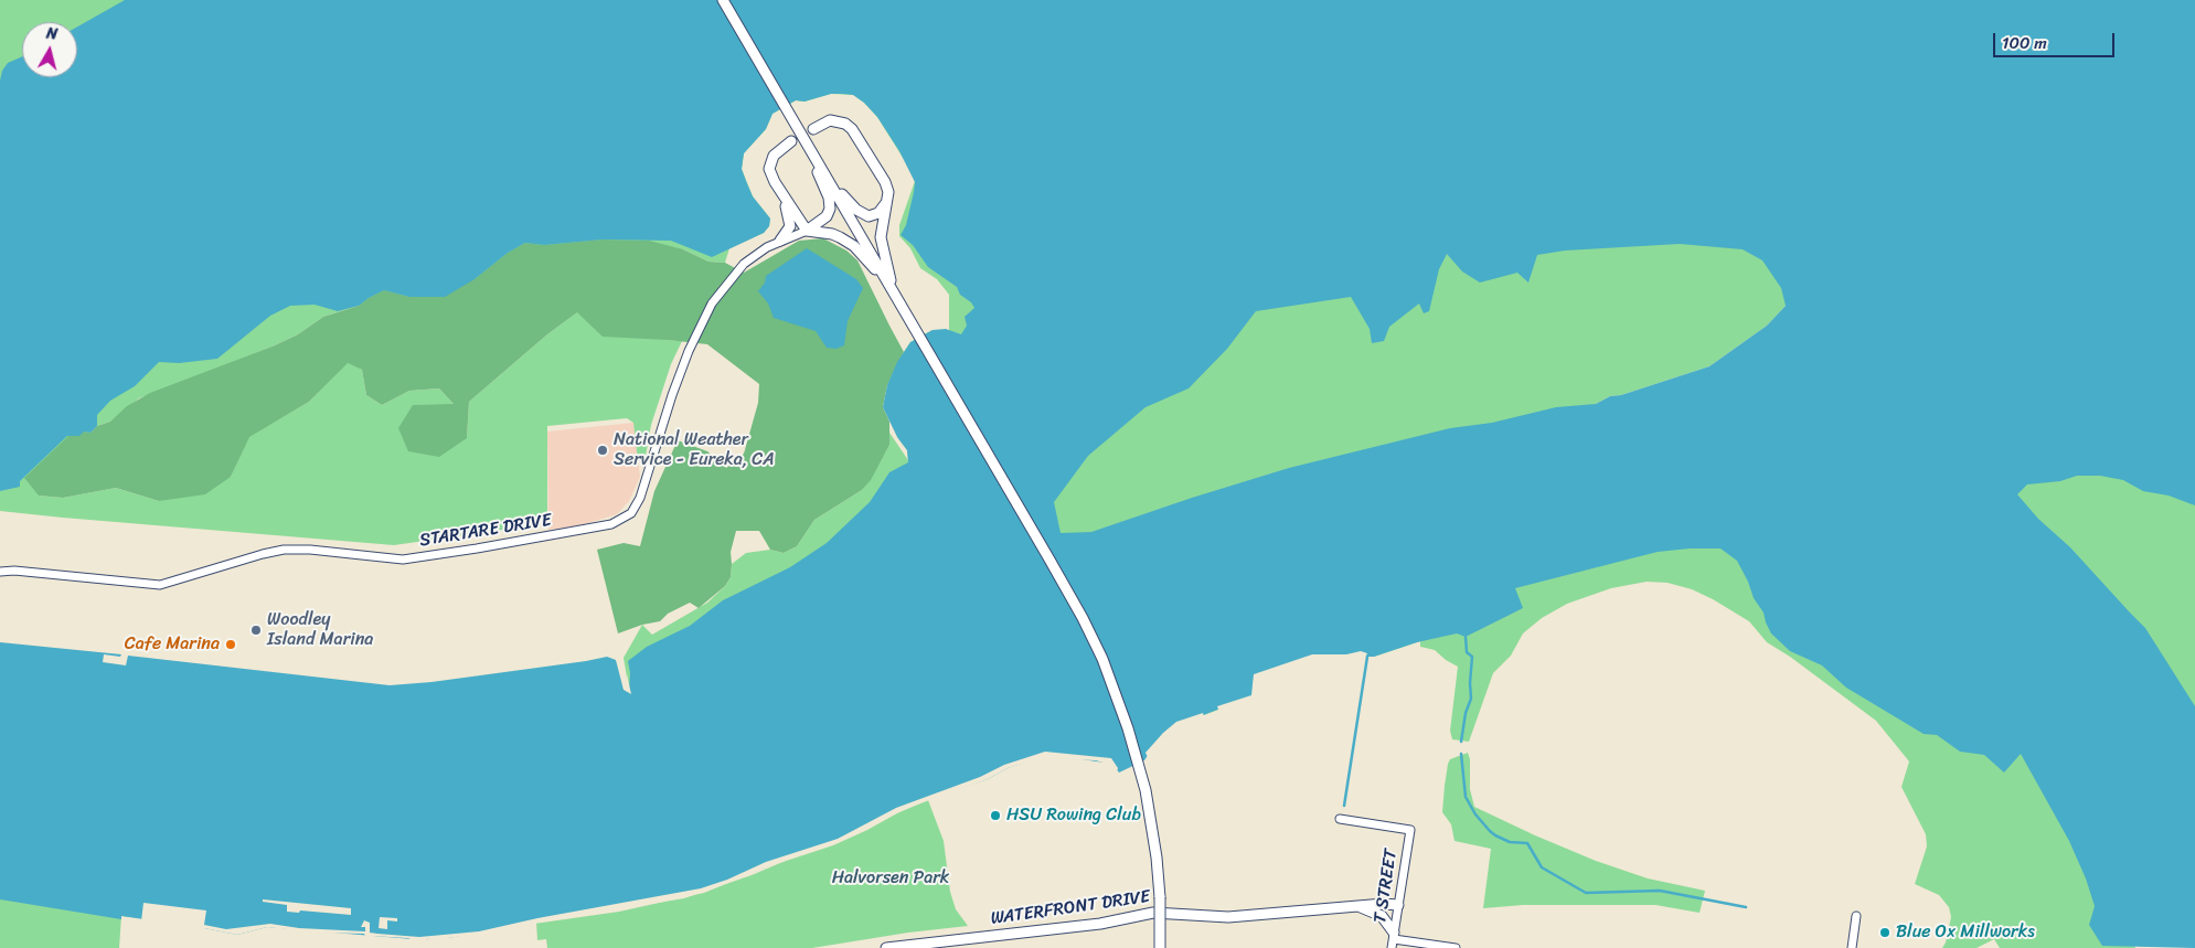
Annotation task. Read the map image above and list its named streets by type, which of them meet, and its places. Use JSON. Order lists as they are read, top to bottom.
{
  "streets": {
    "main road": ["WATERFRONT DRIVE"],
    "street": ["STARTARE DRIVE", "T STREET"]
  },
  "crossings": [
    ["T STREET", "WATERFRONT DRIVE"]
  ],
  "parks": ["Halvorsen Park"],
  "places": [
    "National Weather Service - Eureka, CA",
    "Woodley Island Marina",
    "Cafe Marina",
    "HSU Rowing Club",
    "Blue Ox Millworks"
  ],
  "scale_bar": "100 m",
  "north": "top"
}
